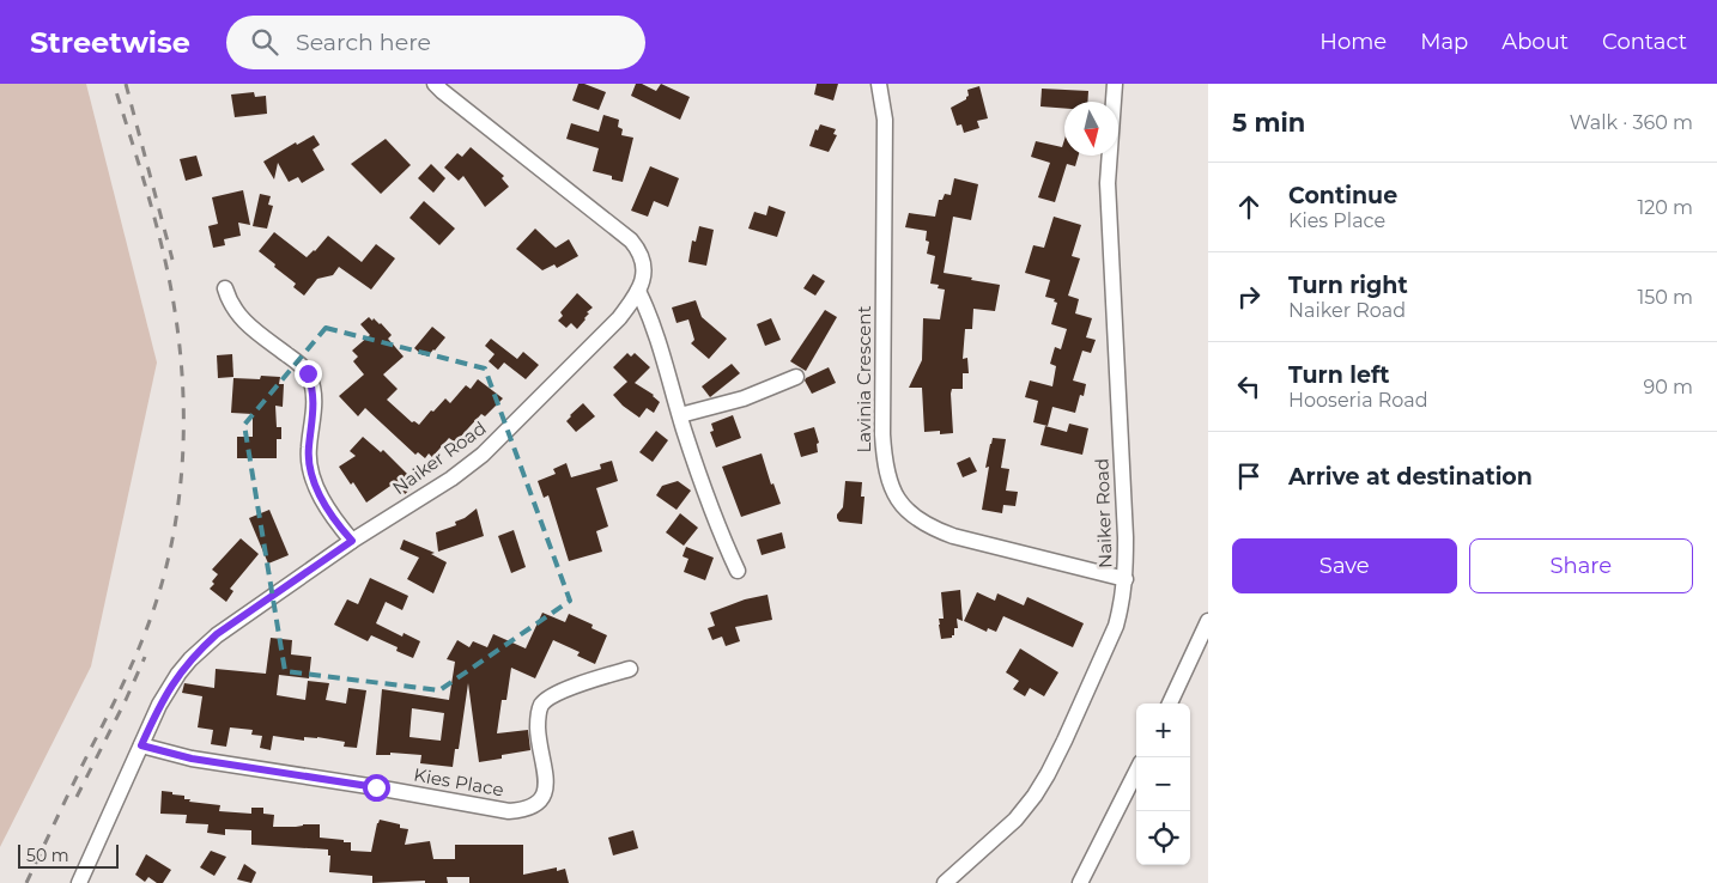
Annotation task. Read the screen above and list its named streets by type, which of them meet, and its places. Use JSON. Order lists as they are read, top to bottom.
{
  "streets": {
    "street": ["Lavinia Crescent", "Naiker Road", "Kies Place"]
  },
  "crossings": [
    ["Lavinia Crescent", "Naiker Road"],
    ["Naiker Road", "Kies Place"]
  ],
  "scale_bar": "50 m",
  "north": "bottom",
  "page": {
    "header": "Streetwise",
    "search": "Search here",
    "nav": [
      "Home",
      "Map",
      "About",
      "Contact"
    ],
    "heading": ["5 min", "Walk · 360 m"],
    "list": [
      ["Continue", "Kies Place", "120 m"],
      ["Turn right", "Naiker Road", "150 m"],
      ["Turn left", "Hooseria Road", "90 m"],
      "Arrive at destination"
    ],
    "buttons": ["Save", "Share"],
    "map_buttons": ["+", "−"],
    "scale": "50 m"
  }
}
